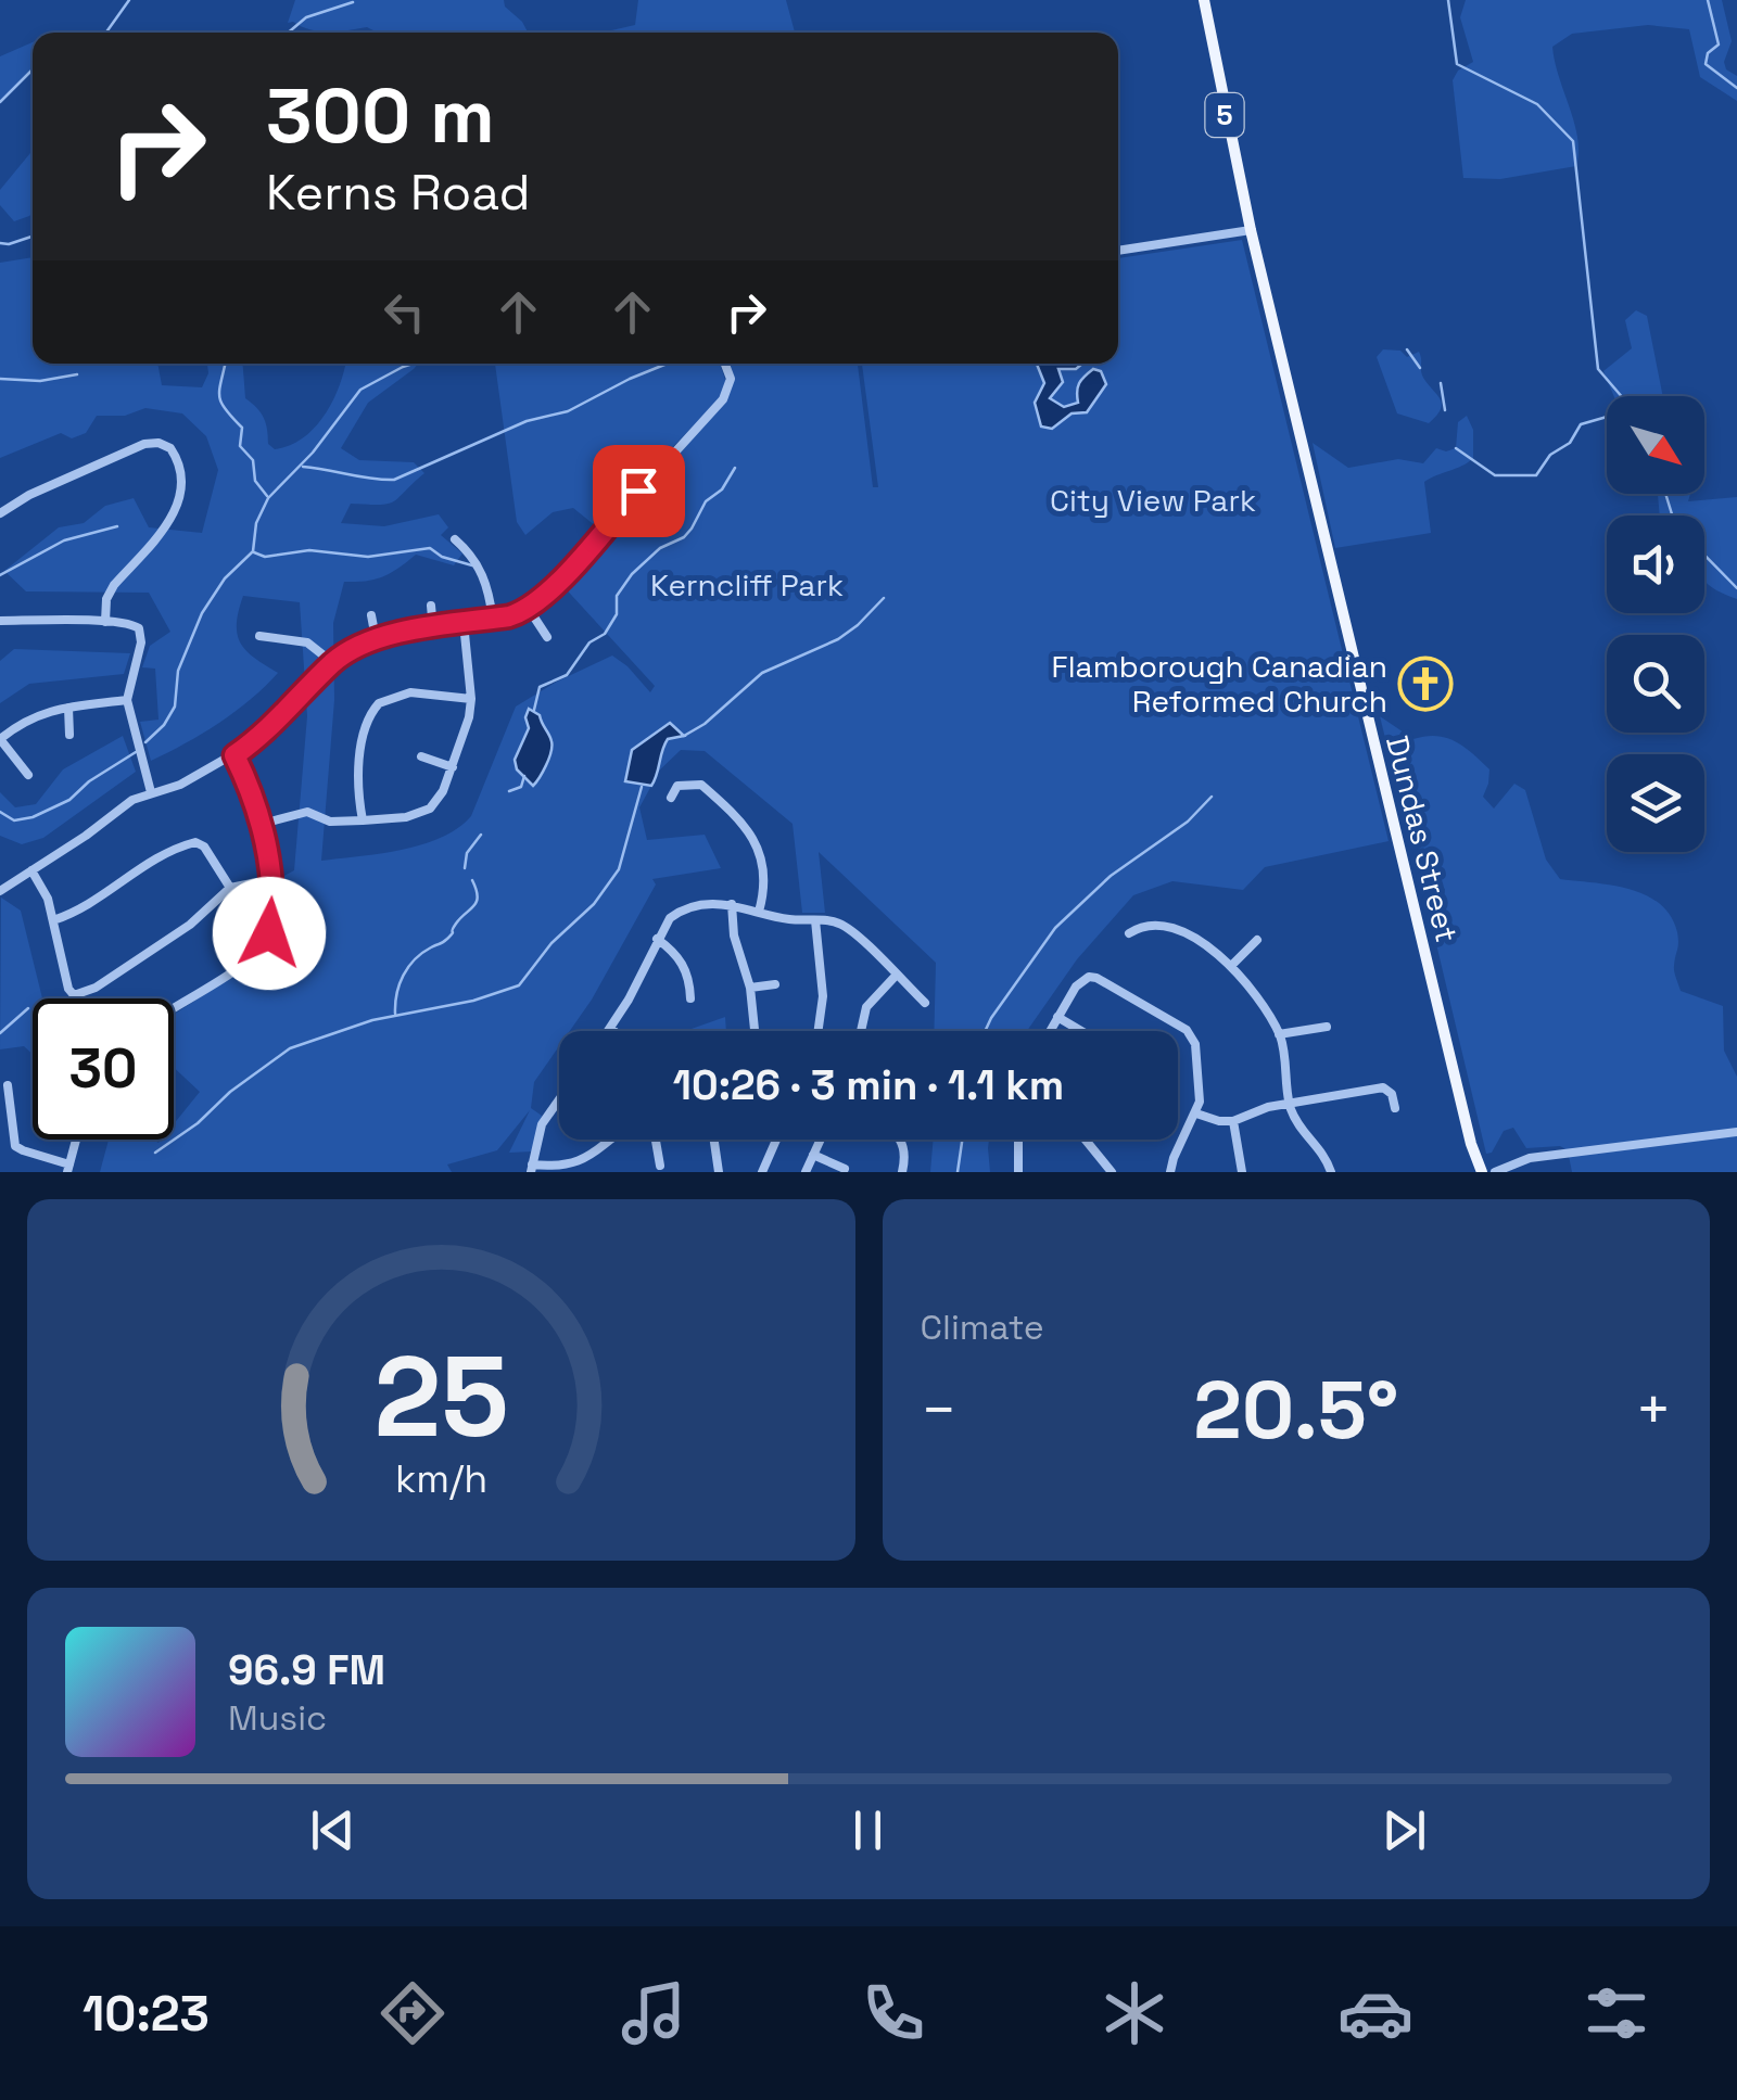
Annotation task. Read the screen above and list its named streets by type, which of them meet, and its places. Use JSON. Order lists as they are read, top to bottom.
{
  "streets": {
    "main road": ["5", "Dundas Street"]
  },
  "crossings": [
    ["5", "Dundas Street"]
  ],
  "parks": ["City View Park", "Kerncliff Park"],
  "places": {
    "church": ["Flamborough Canadian Reformed Church"]
  },
  "north": "bottom right",
  "page": {
    "turn": ["300 m", "Kerns Road"],
    "limit": "30",
    "trip": "10:26 · 3 min · 1.1 km",
    "tile": "Climate",
    "heat": ["−", "20.5°", "+"],
    "song": ["96.9 FM", "Music"],
    "tabs": "10:23",
    "gauge": ["25", "km/h"]
  }
}
